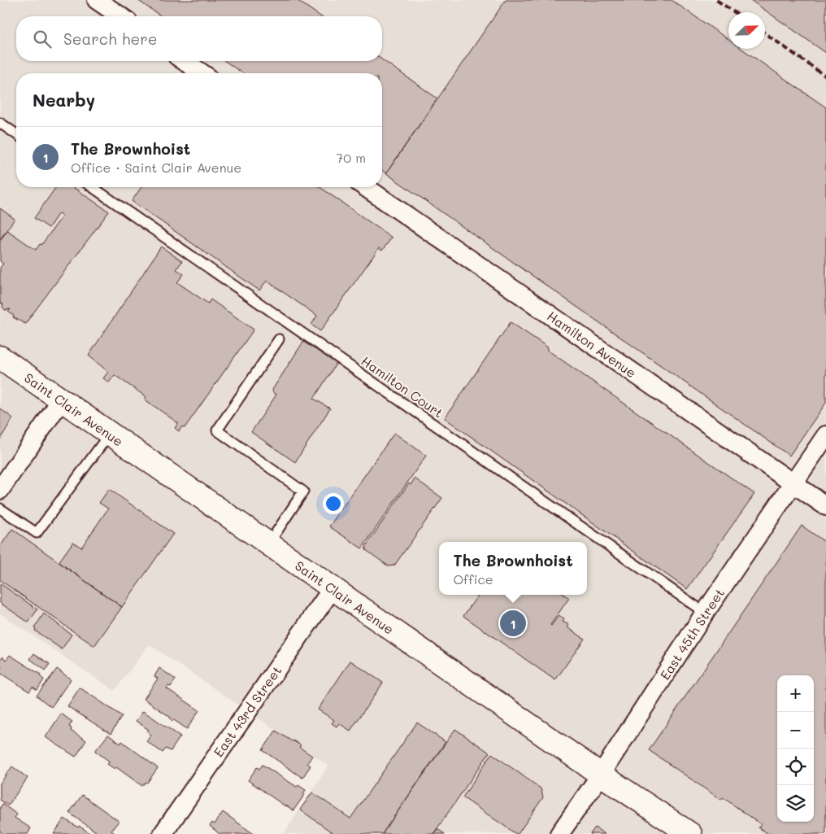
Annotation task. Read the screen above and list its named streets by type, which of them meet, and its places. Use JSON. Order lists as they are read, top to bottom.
{
  "streets": {
    "main road": ["Saint Clair Avenue"],
    "street": ["Hamilton Avenue", "East 45th Street", "East 43rd Street"],
    "lane": ["Hamilton Court"]
  },
  "crossings": [
    ["Hamilton Avenue", "East 45th Street"],
    ["Hamilton Court", "East 45th Street"],
    ["Saint Clair Avenue", "East 45th Street"],
    ["Saint Clair Avenue", "East 43rd Street"]
  ],
  "north": "top right",
  "page": {
    "search": "Search here",
    "heading": "Nearby",
    "list": [
      {
        "mark": "1",
        "name": "The Brownhoist",
        "note": "Office · Saint Clair Avenue",
        "value": "70 m"
      }
    ],
    "popup": ["The Brownhoist", "Office"],
    "pins": "1",
    "map_buttons": ["+", "−"]
  }
}
